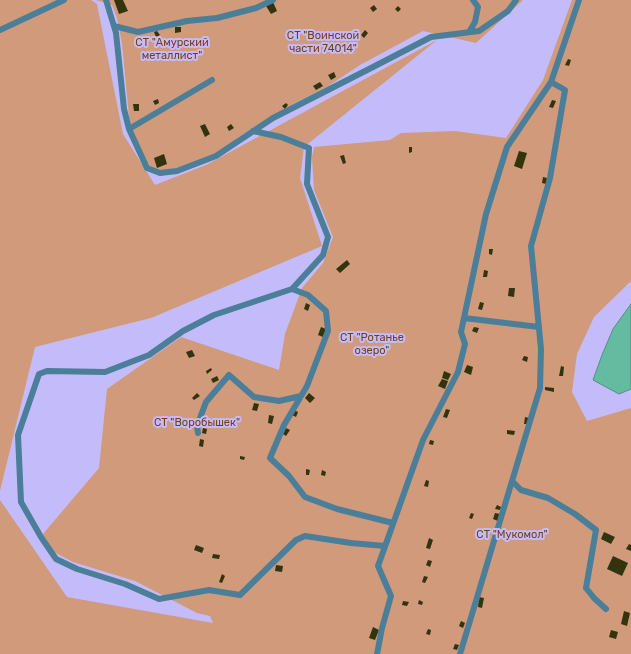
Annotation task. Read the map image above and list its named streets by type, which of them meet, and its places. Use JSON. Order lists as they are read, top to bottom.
{
  "parks": [
    "СТ \"Воинской части 74014\"",
    "СТ \"Амурский металлист\"",
    "СТ \"Ротанье озеро\"",
    "СТ \"Воробышек\"",
    "СТ \"Мукомол\""
  ]
}
